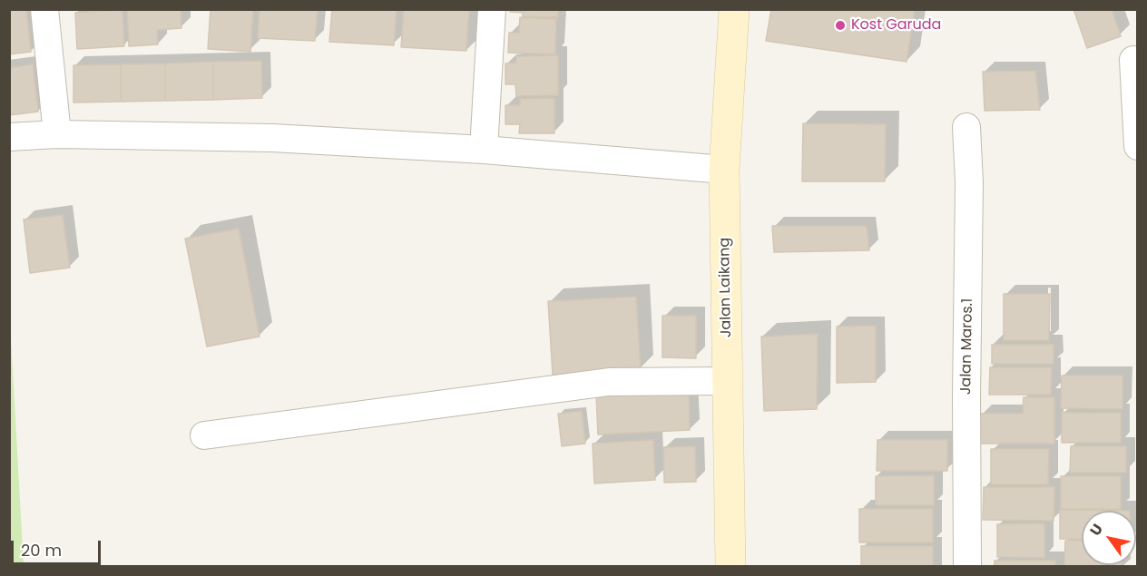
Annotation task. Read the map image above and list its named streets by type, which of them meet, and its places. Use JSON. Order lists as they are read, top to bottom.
{
  "streets": {
    "main road": ["Jalan Laikang"],
    "street": ["Jalan Maros.1"]
  },
  "places": ["Kost Garuda"],
  "scale_bar": "20 m",
  "north": "top left"
}
